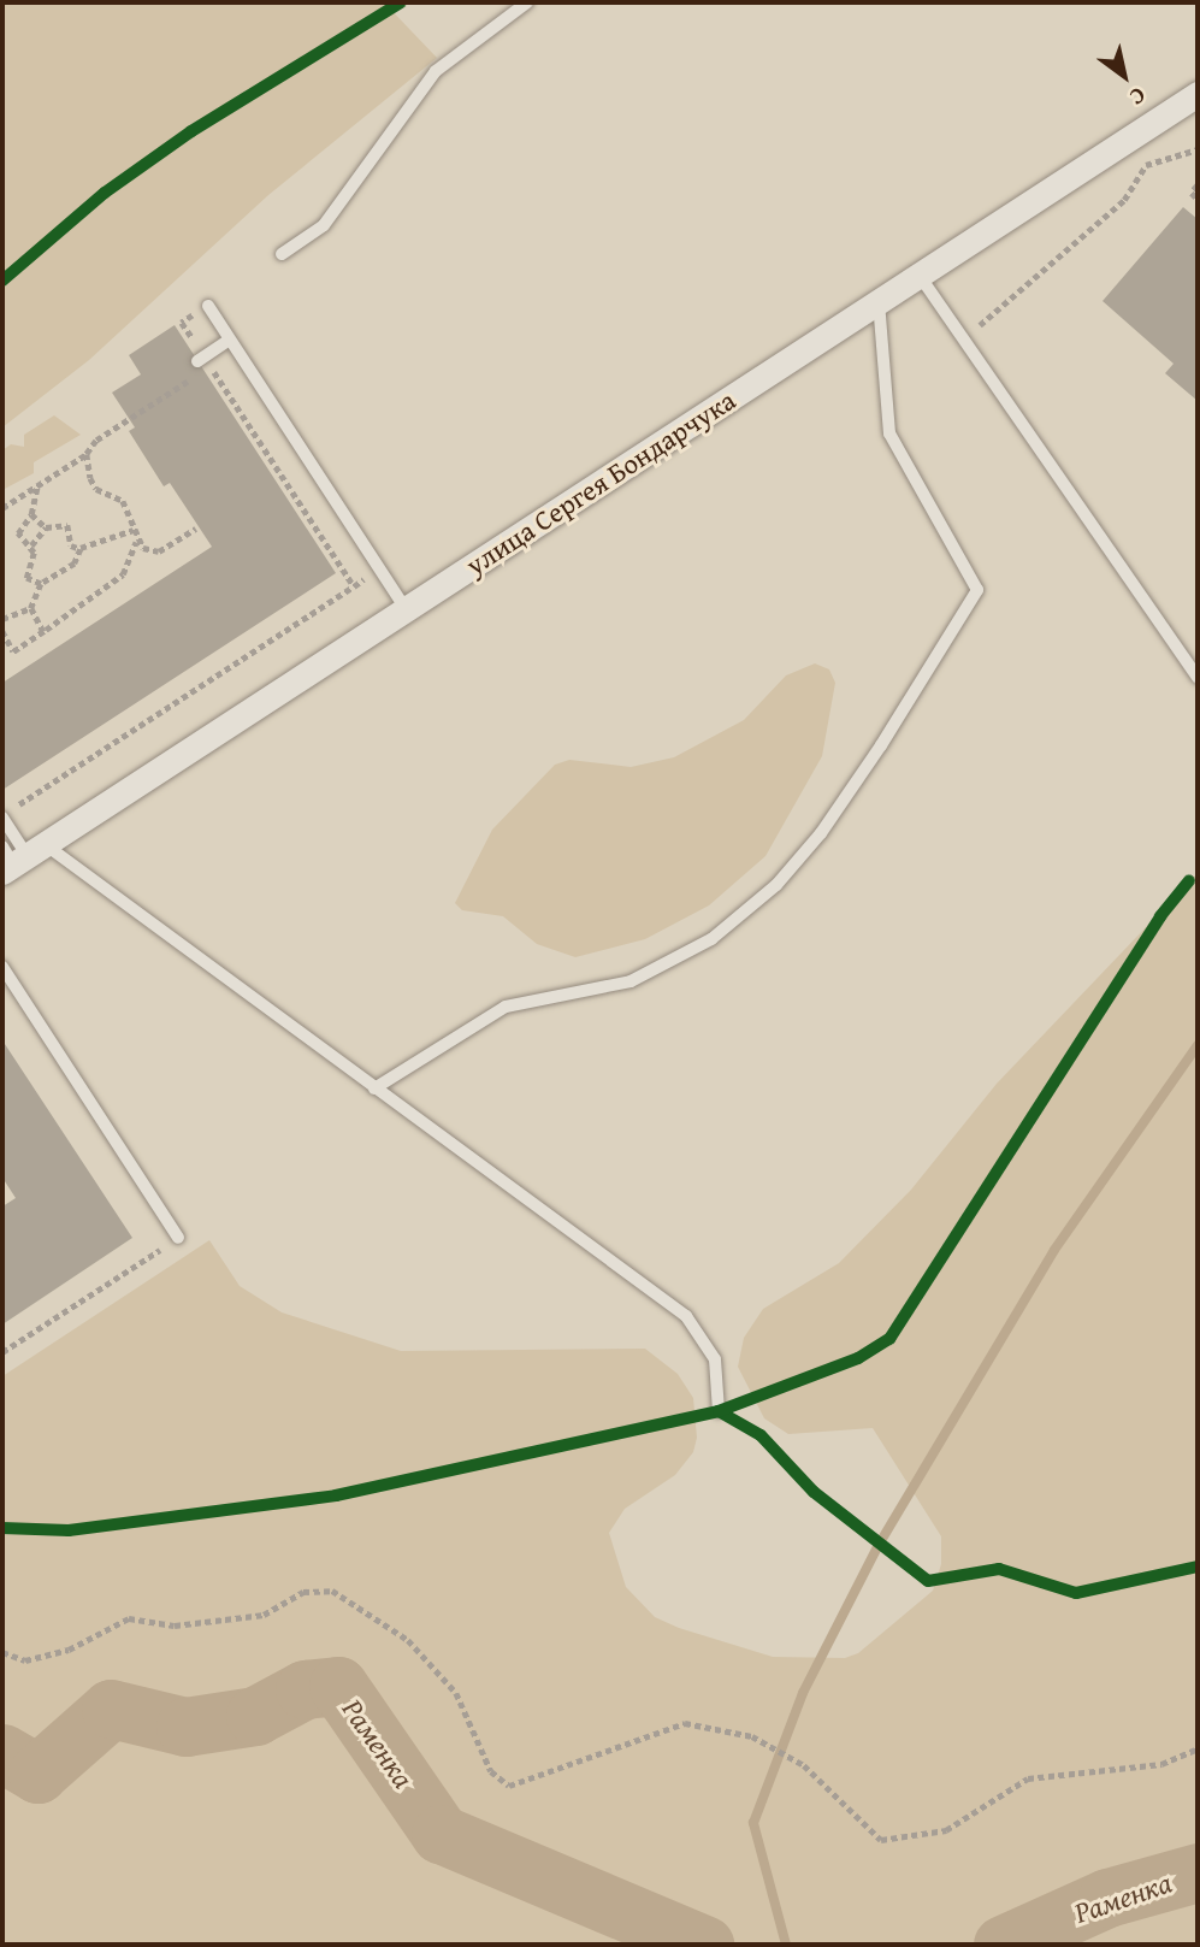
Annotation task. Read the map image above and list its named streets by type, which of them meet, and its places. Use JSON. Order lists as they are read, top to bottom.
{
  "streets": {
    "street": ["улица Сергея Бондарчука"]
  },
  "water": ["Раменка"],
  "north": "bottom right"
}
